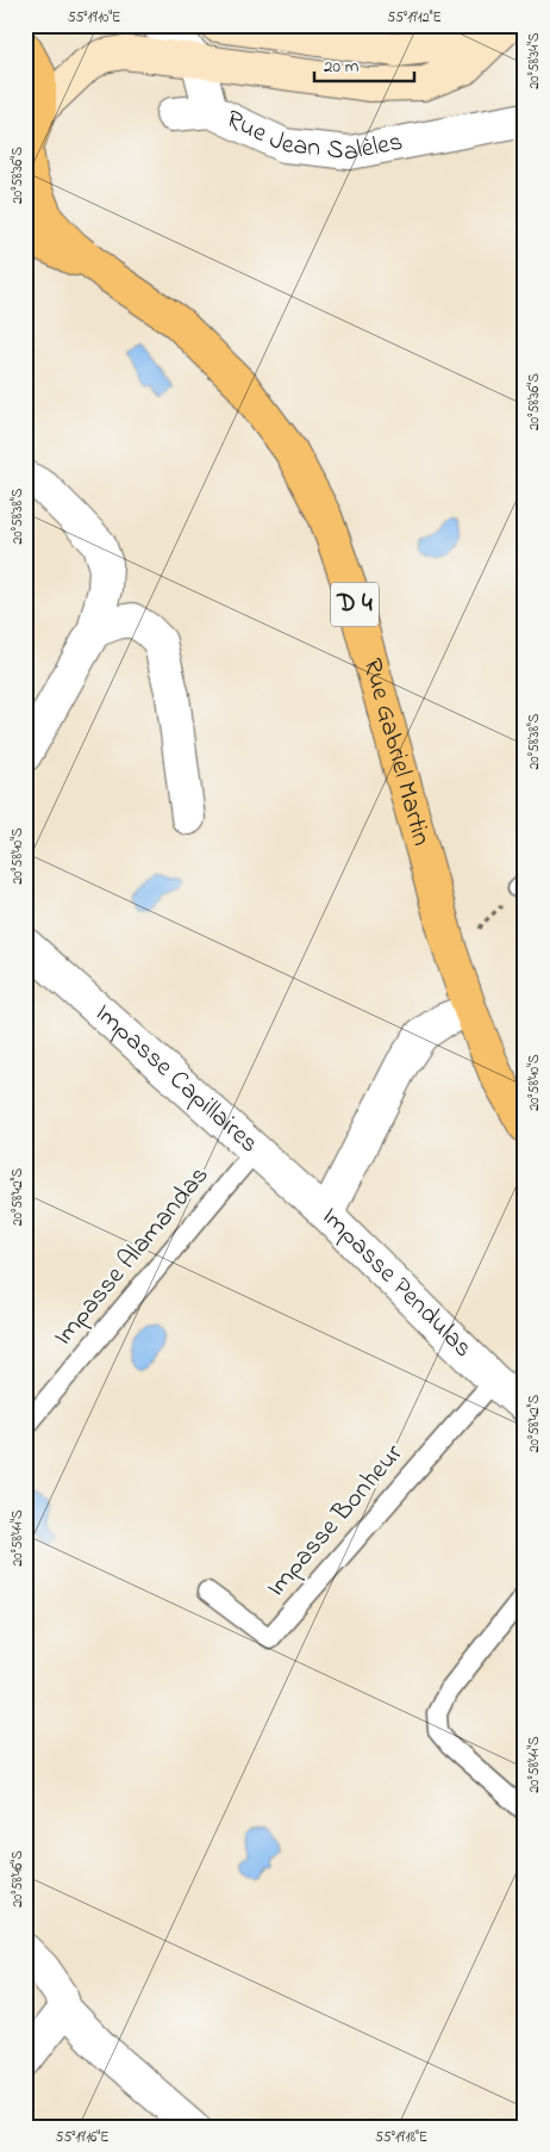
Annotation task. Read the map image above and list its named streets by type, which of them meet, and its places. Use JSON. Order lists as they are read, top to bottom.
{
  "streets": {
    "main road": ["D 4", "Rue Gabriel Martin"],
    "street": ["Rue Jean Salèles", "Impasse Capillaires", "Impasse Pendulas"],
    "lane": ["Impasse Alamandas", "Impasse Bonheur"]
  },
  "crossings": [
    ["Rue Gabriel Martin", "Impasse Pendulas"],
    ["Impasse Capillaires", "Impasse Alamandas"],
    ["Impasse Capillaires", "Impasse Pendulas"],
    ["Impasse Pendulas", "Impasse Bonheur"]
  ],
  "scale_bar": "20 m",
  "coordinates": [
    "55°19'10\"E",
    "55°19'12\"E",
    "20°58'34\"S",
    "20°58'36\"S",
    "20°58'38\"S",
    "20°58'40\"S",
    "20°58'42\"S",
    "20°58'44\"S",
    "20°58'46\"S",
    "55°19'16\"E",
    "55°19'18\"E"
  ]
}
